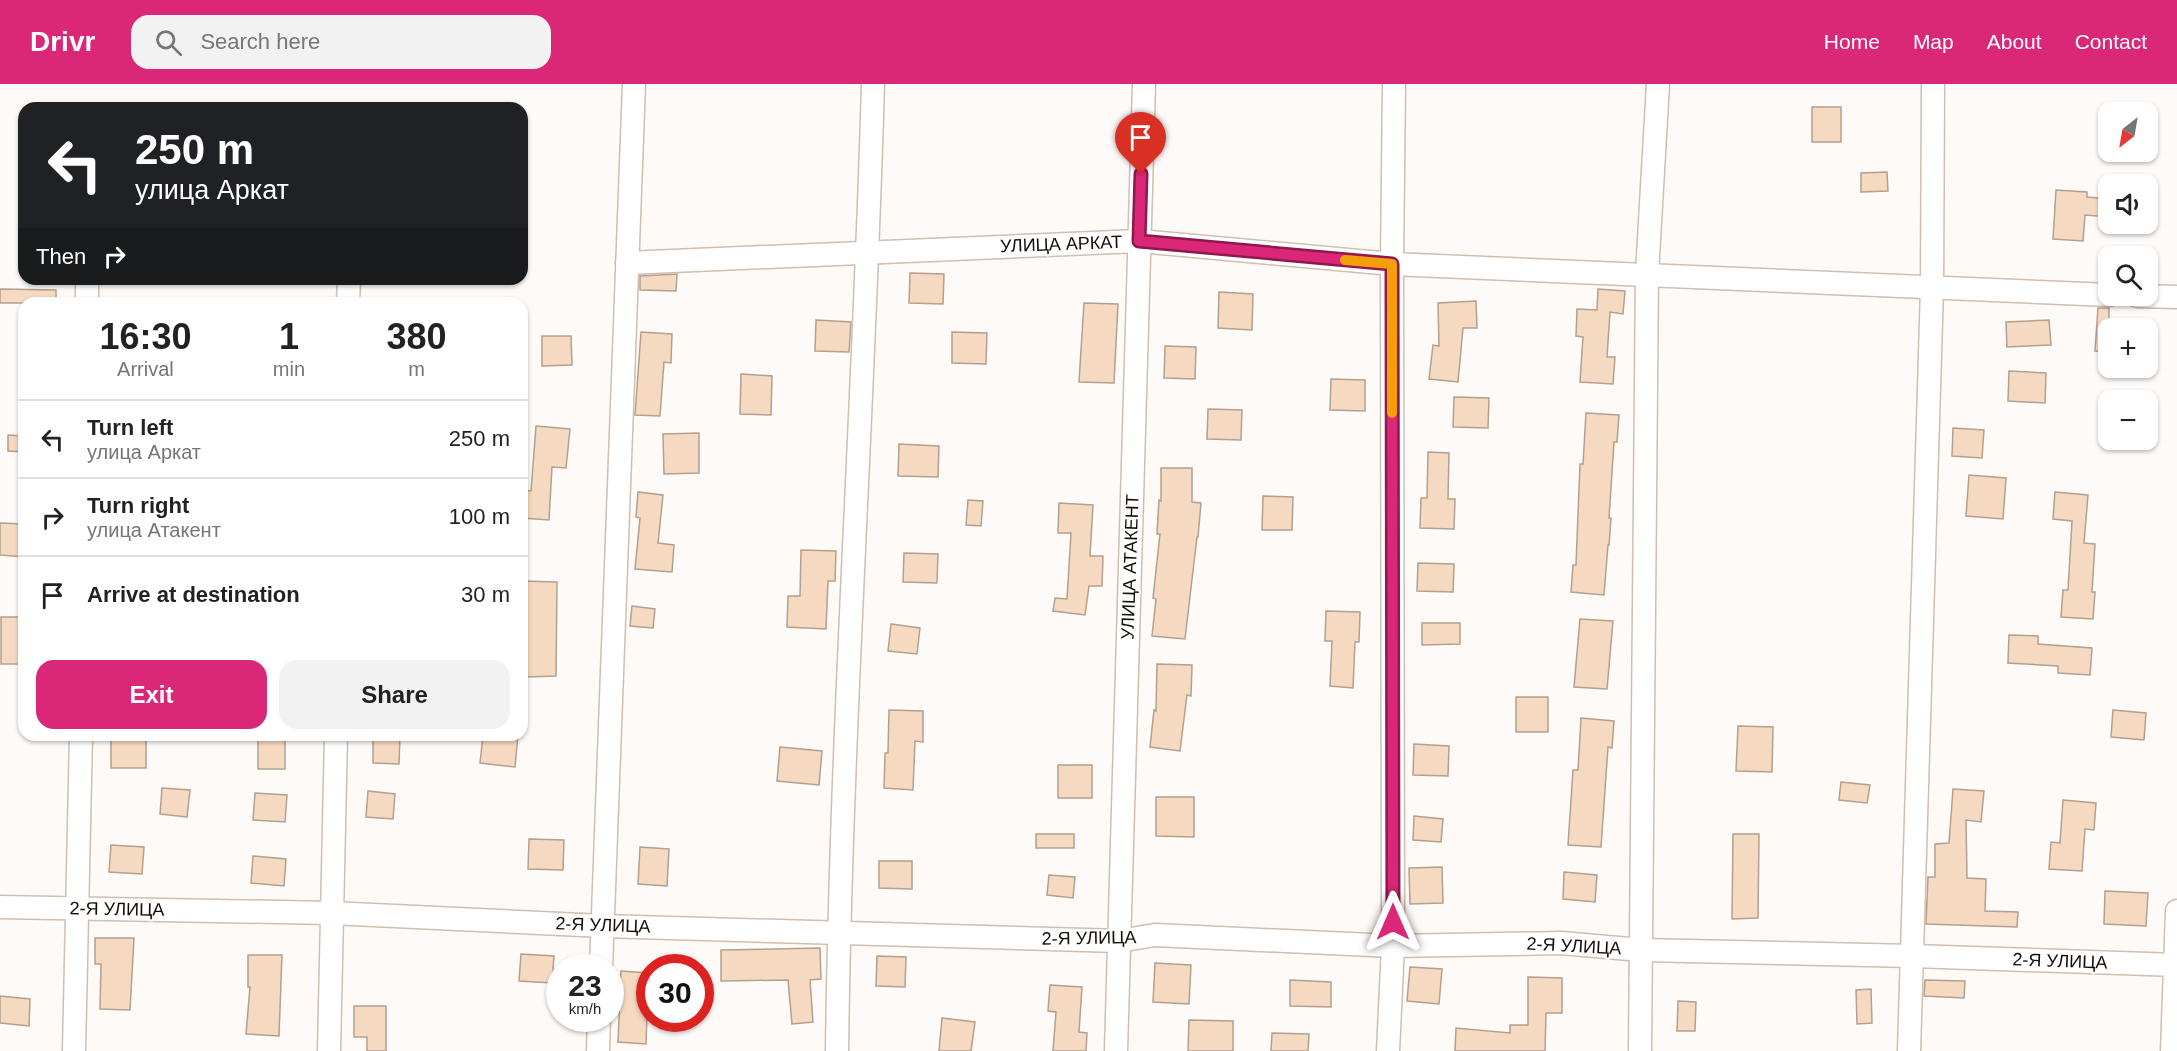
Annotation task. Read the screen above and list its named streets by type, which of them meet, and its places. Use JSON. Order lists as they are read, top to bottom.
{
  "streets": {
    "street": ["УЛИЦА АРКАТ", "УЛИЦА АТАКЕНТ", "2-Я УЛИЦА"]
  },
  "crossings": [
    ["УЛИЦА АРКАТ", "УЛИЦА АТАКЕНТ"],
    ["УЛИЦА АТАКЕНТ", "2-Я УЛИЦА"]
  ],
  "north": "bottom left",
  "page": {
    "header": "Drivr",
    "search": "Search here",
    "nav": [
      "Home",
      "Map",
      "About",
      "Contact"
    ],
    "map_buttons": ["+", "−"],
    "turn": ["250 m", "улица Аркат"],
    "then": "Then",
    "eta": [
      "16:30",
      "Arrival",
      "1",
      "min",
      "380",
      "m"
    ],
    "list": [
      {
        "name": "Turn left",
        "note": "улица Аркат",
        "value": "250 m"
      },
      {
        "name": "Turn right",
        "note": "улица Атакент",
        "value": "100 m"
      },
      {
        "name": "Arrive at destination",
        "value": "30 m"
      }
    ],
    "buttons": ["Exit", "Share"],
    "speed": "23 km/h",
    "limit": "30"
  }
}
